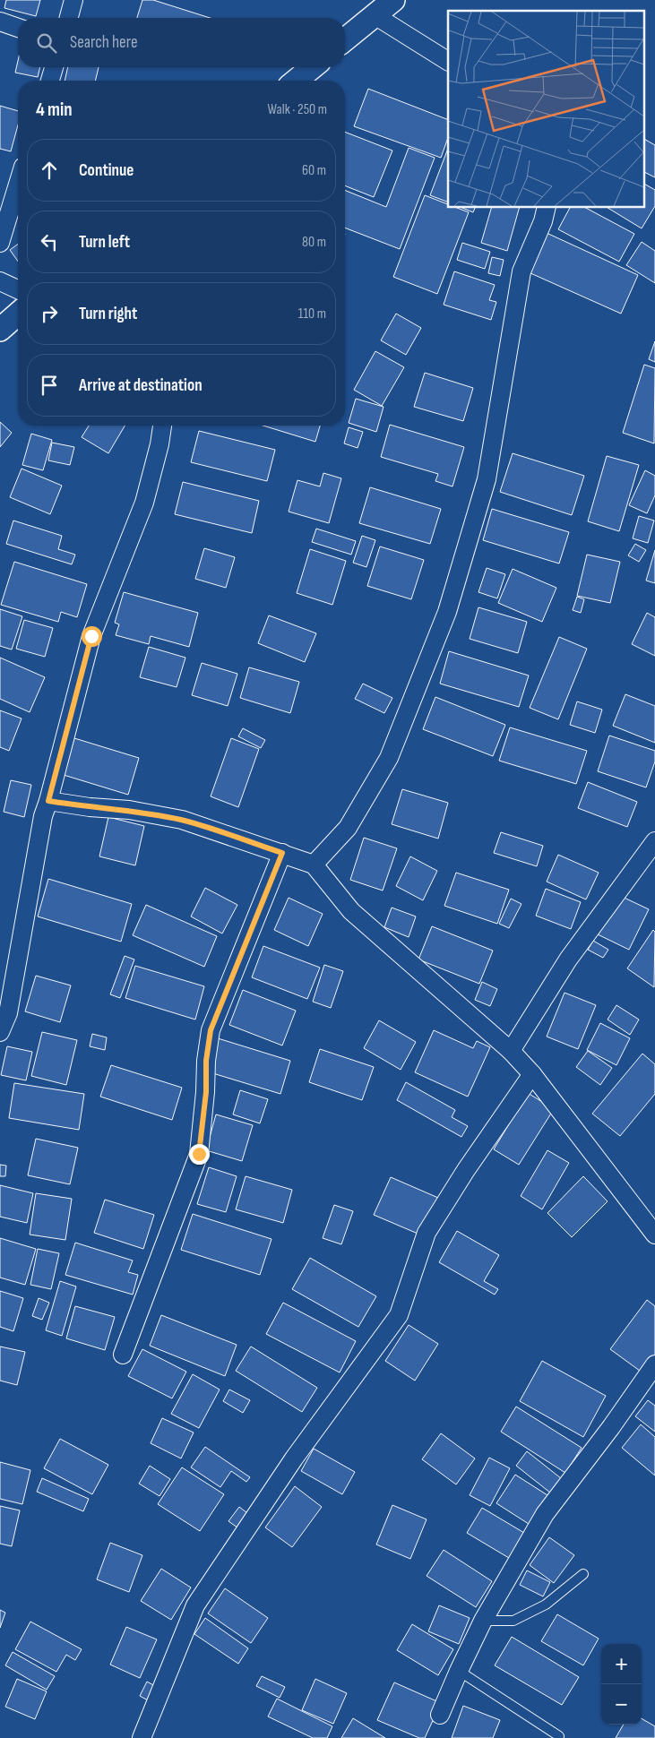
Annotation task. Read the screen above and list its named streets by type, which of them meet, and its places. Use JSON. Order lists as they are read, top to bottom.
{
  "page": {
    "search": "Search here",
    "heading": ["4 min", "Walk · 250 m"],
    "list": [
      ["Continue", "60 m"],
      ["Turn left", "80 m"],
      ["Turn right", "110 m"],
      "Arrive at destination"
    ],
    "map_buttons": ["+", "−"]
  }
}
